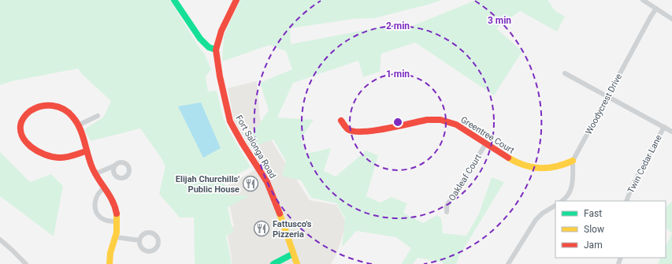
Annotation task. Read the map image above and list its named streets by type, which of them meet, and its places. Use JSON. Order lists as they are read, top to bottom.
{
  "streets": {
    "street": [
      "Woodycrest Drive",
      "Greentree Court",
      "Fort Salonga Road",
      "Twin Cedar Lane",
      "Oakleaf Court"
    ]
  },
  "crossings": [
    ["Woodycrest Drive", "Greentree Court"],
    ["Greentree Court", "Oakleaf Court"]
  ],
  "places": {
    "restaurant": ["Elijah Churchills' Public House", "Fattusco's Pizzeria"]
  },
  "legend": ["Fast", "Slow", "Jam"],
  "rings": ["3 min", "2 min", "1 min"]
}
